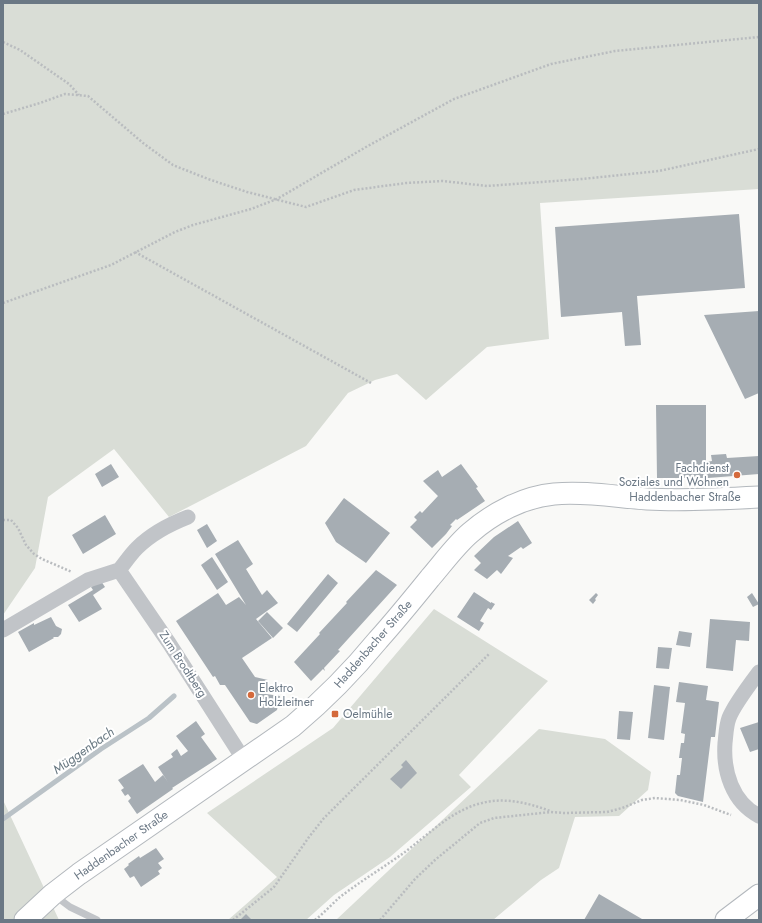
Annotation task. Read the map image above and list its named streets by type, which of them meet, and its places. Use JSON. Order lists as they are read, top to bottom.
{
  "streets": {
    "main road": ["Haddenbacher Straße"],
    "street": ["Zum Brodtberg"]
  },
  "crossings": [
    ["Haddenbacher Straße", "Zum Brodtberg"]
  ],
  "water": ["Müggenbach"],
  "places": {
    "other": ["Fachdienst Soziales und Wohnen", "Elektro Holzleitner"],
    "transit": ["Oelmühle"]
  }
}
